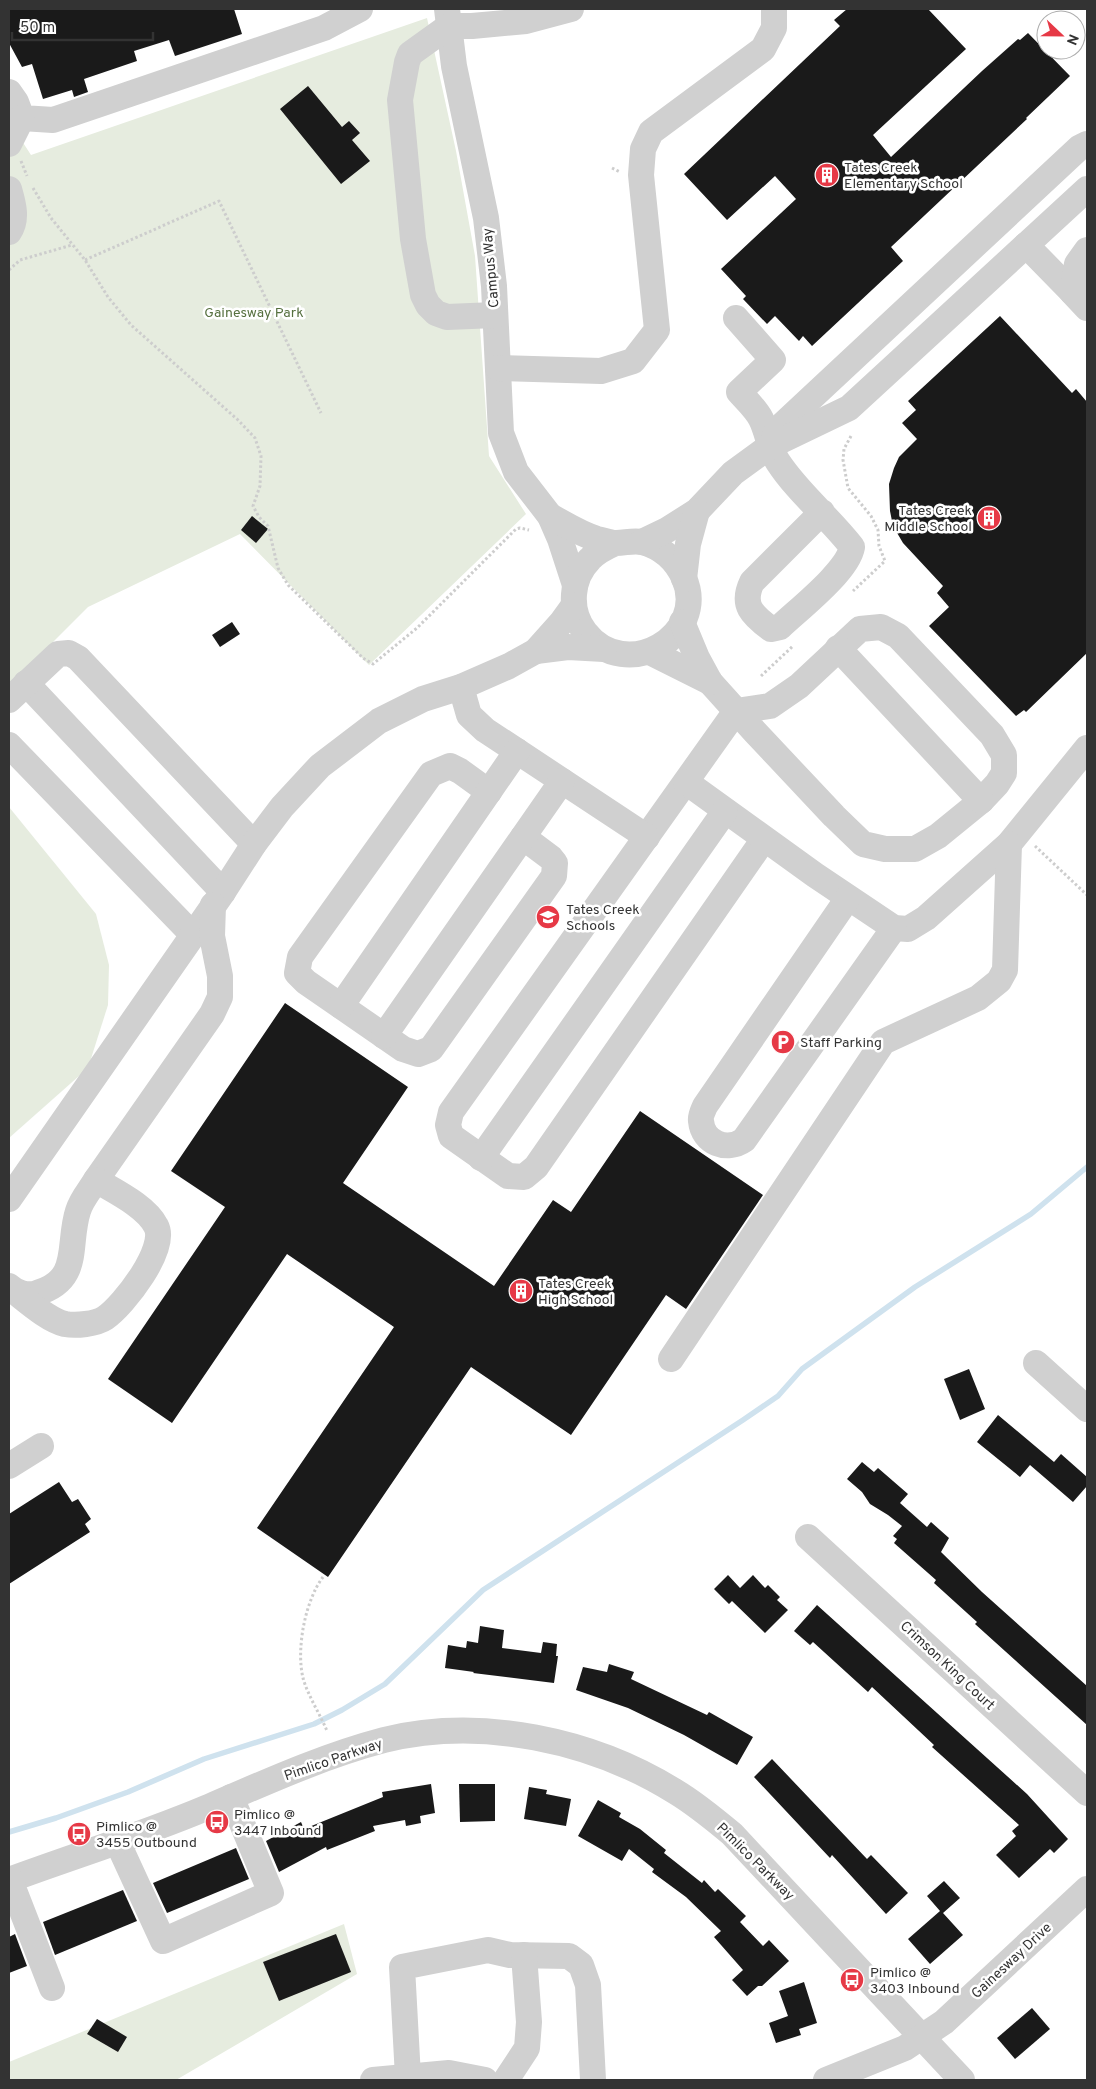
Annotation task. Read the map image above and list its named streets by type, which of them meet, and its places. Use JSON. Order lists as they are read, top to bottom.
{
  "streets": {
    "street": [
      "Campus Way",
      "Crimson King Court",
      "Pimlico Parkway",
      "Gainesway Drive"
    ]
  },
  "crossings": [
    ["Pimlico Parkway", "Gainesway Drive"]
  ],
  "parks": ["Gainesway Park"],
  "places": {
    "building": ["Tates Creek Elementary School", "Tates Creek Middle School", "Tates Creek High School"],
    "school or university": ["Tates Creek Schools"],
    "parking": ["Staff Parking"],
    "bus stop": ["Pimlico @ 3447 Inbound", "Pimlico @ 3455 Outbound", "Pimlico @ 3403 Inbound"]
  },
  "scale_bar": "50 m",
  "north": "right"
}
